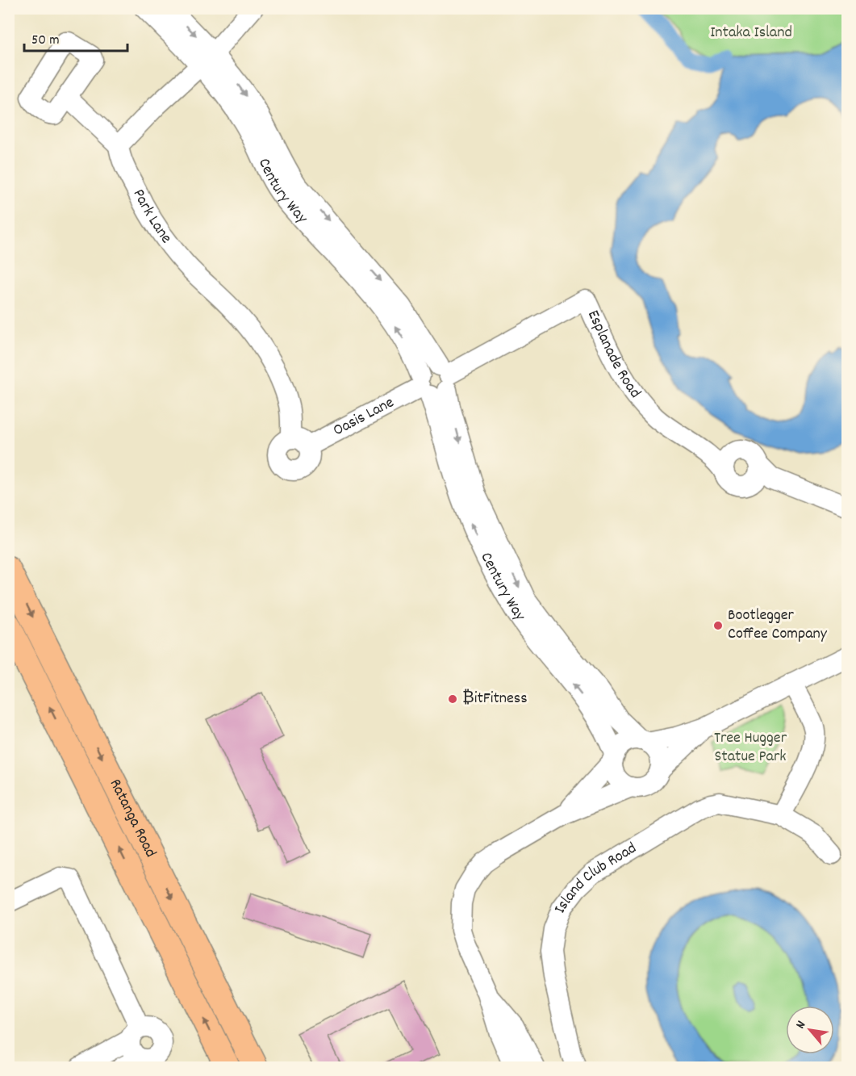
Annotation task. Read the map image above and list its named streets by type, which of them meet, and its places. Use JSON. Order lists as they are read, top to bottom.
{
  "streets": {
    "main road": ["Ratanga Road"],
    "street": [
      "Century Way",
      "Park Lane",
      "Esplanade Road",
      "Oasis Lane",
      "Island Club Road"
    ]
  },
  "crossings": [
    ["Century Way", "Esplanade Road"],
    ["Century Way", "Oasis Lane"],
    ["Park Lane", "Oasis Lane"],
    ["Esplanade Road", "Oasis Lane"]
  ],
  "parks": ["Intaka Island", "Tree Hugger Statue Park"],
  "places": ["Bootlegger Coffee Company", "₿itFitness"],
  "scale_bar": "50 m",
  "north": "top left"
}
